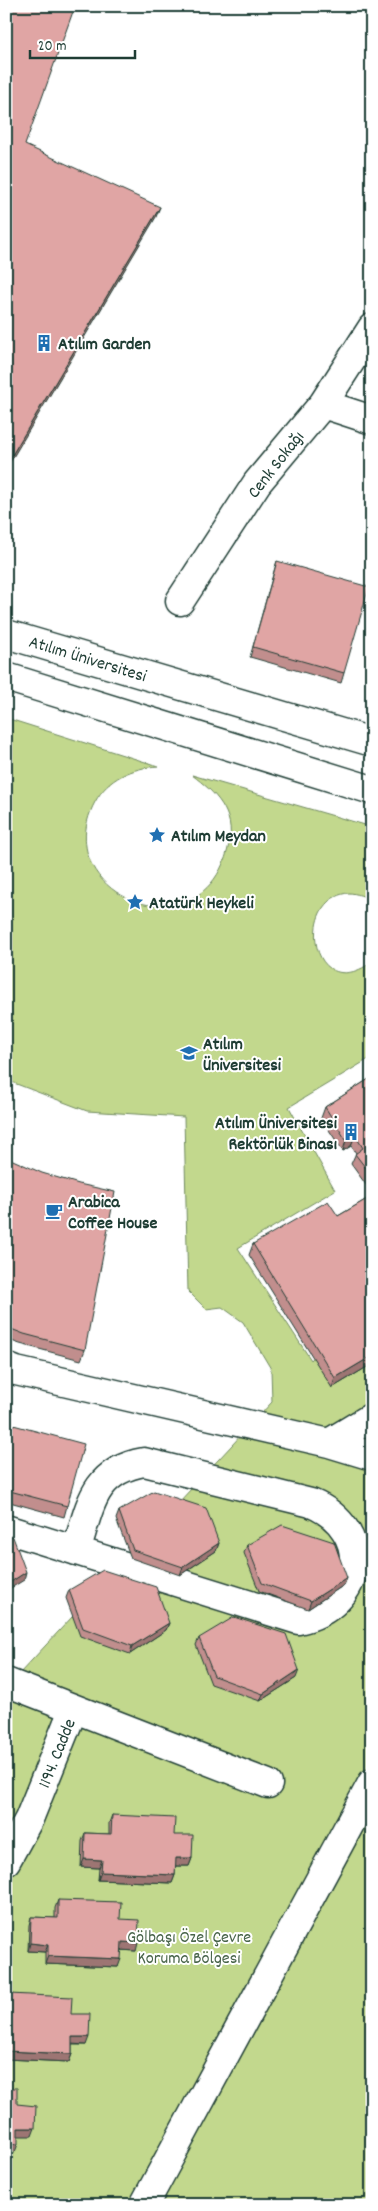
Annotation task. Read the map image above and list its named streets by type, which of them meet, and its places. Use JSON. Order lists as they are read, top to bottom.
{
  "streets": {
    "street": ["Cenk Sokağı", "Atılım Üniversitesi", "1194. Cadde"]
  },
  "parks": ["Gölbaşı Özel Çevre Koruma Bölgesi"],
  "places": {
    "building": ["Atılım Garden", "Atılım Üniversitesi Rektörlük Binası"],
    "place": ["Atılım Meydan", "Atatürk Heykeli"],
    "school or university": ["Atılım Üniversitesi"],
    "cafe": ["Arabica Coffee House"]
  },
  "scale_bar": "20 m"
}
